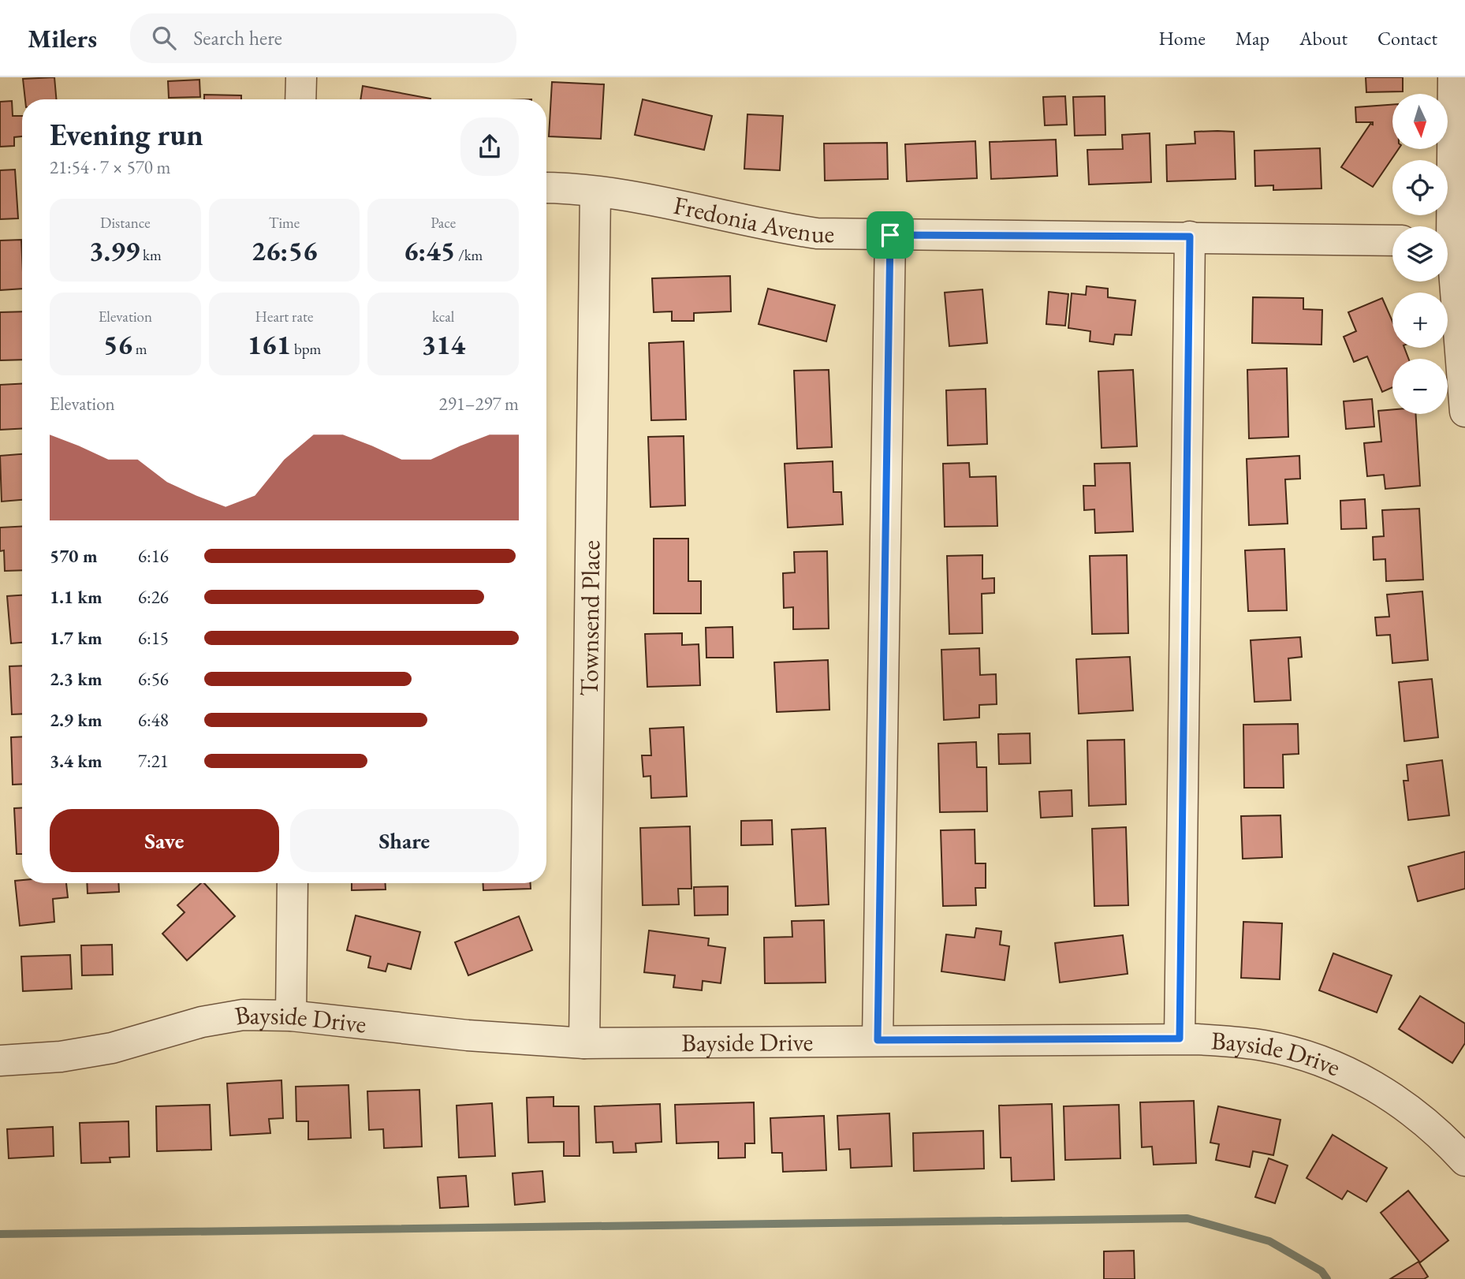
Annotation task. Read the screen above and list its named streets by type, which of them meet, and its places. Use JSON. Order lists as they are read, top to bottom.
{
  "streets": {
    "street": ["Fredonia Avenue", "Townsend Place", "Bayside Drive"]
  },
  "crossings": [
    ["Fredonia Avenue", "Townsend Place"],
    ["Townsend Place", "Bayside Drive"]
  ],
  "north": "bottom",
  "page": {
    "header": "Milers",
    "search": "Search here",
    "nav": [
      "Home",
      "Map",
      "About",
      "Contact"
    ],
    "map_buttons": ["+", "−"],
    "heading": ["Evening run", "21:54 · 7 × 570 m"],
    "stats": [
      ["Distance", "3.99 km"],
      ["Time", "26:56"],
      ["Pace", "6:45 /km"],
      ["Elevation", "56 m"],
      ["Heart rate", "161 bpm"],
      ["kcal", "314"]
    ],
    "chart": ["Elevation", "291–297 m"],
    "list": [
      {
        "name": "570 m",
        "note": "6:16"
      },
      {
        "name": "1.1 km",
        "note": "6:26"
      },
      {
        "name": "1.7 km",
        "note": "6:15"
      },
      {
        "name": "2.3 km",
        "note": "6:56"
      },
      {
        "name": "2.9 km",
        "note": "6:48"
      },
      {
        "name": "3.4 km",
        "note": "7:21"
      }
    ],
    "buttons": ["Save", "Share"]
  }
}
